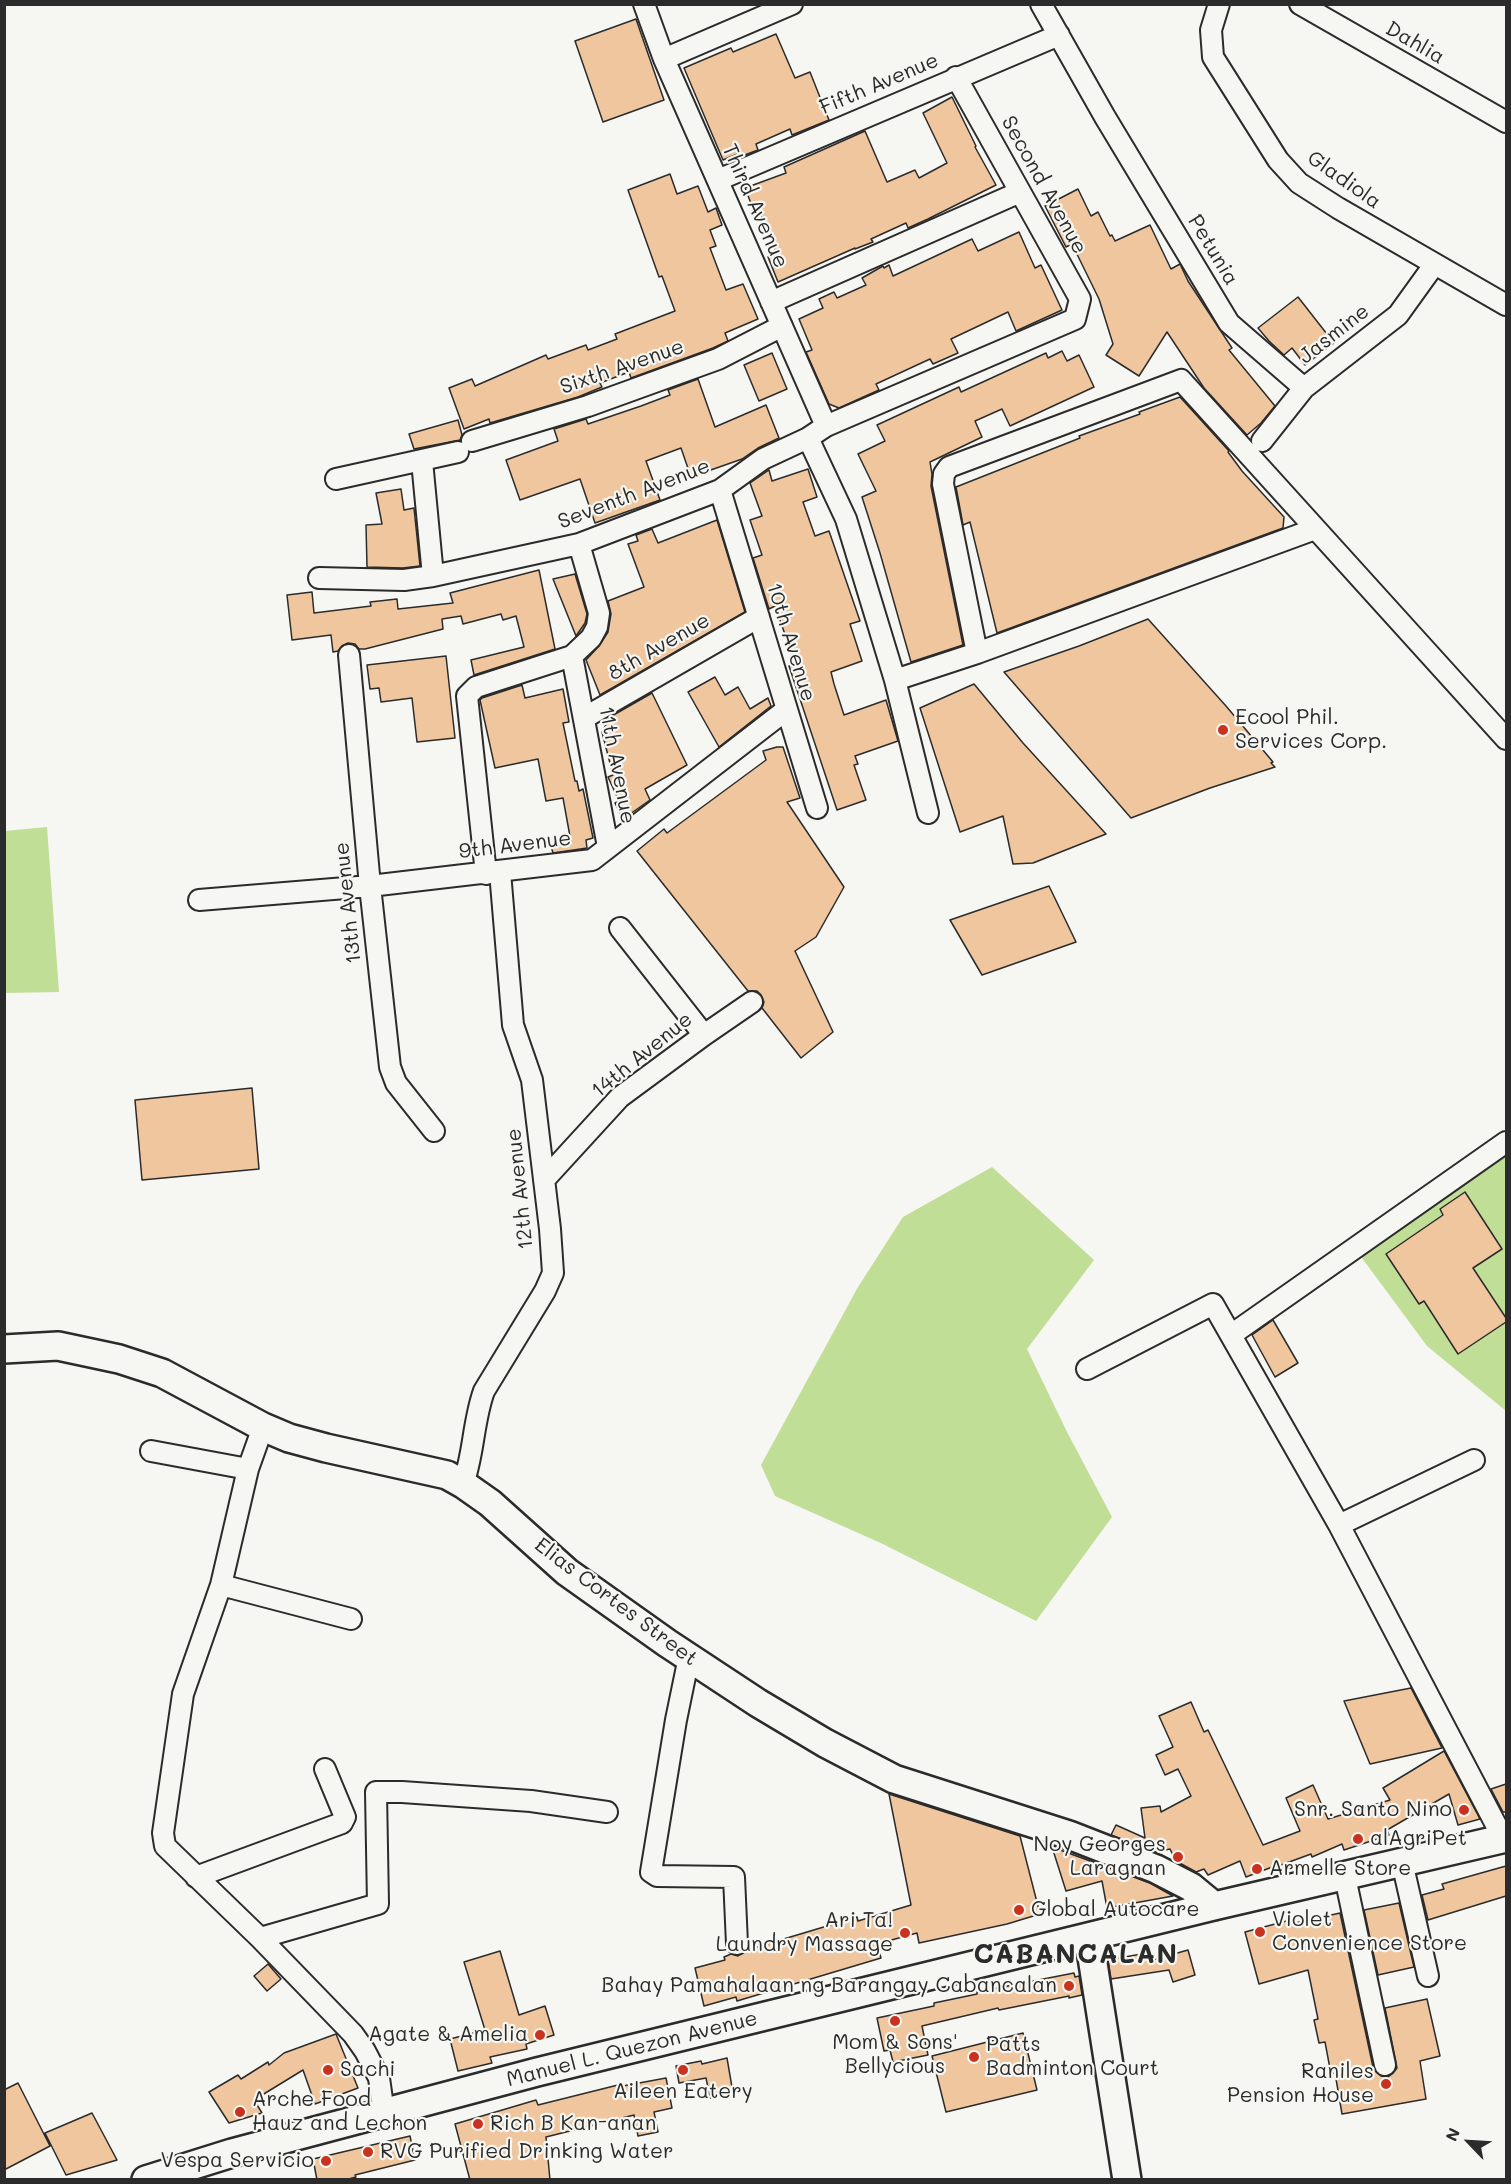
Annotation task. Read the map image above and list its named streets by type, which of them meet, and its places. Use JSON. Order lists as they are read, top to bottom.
{
  "streets": {
    "street": [
      "Dahlia",
      "Fifth Avenue",
      "Gladiola",
      "Second Avenue",
      "Third Avenue",
      "Petunia",
      "Jasmine",
      "Sixth Avenue",
      "Seventh Avenue",
      "10th Avenue",
      "8th Avenue",
      "11th Avenue",
      "9th Avenue",
      "13th Avenue",
      "14th Avenue",
      "12th Avenue",
      "Elias Cortes Street",
      "Manuel L. Quezon Avenue"
    ]
  },
  "crossings": [
    ["Fifth Avenue", "Second Avenue"],
    ["Fifth Avenue", "Third Avenue"],
    ["Fifth Avenue", "Petunia"],
    ["Gladiola", "Jasmine"],
    ["Second Avenue", "Seventh Avenue"],
    ["Third Avenue", "Sixth Avenue"],
    ["Third Avenue", "Seventh Avenue"],
    ["Petunia", "Jasmine"],
    ["Seventh Avenue", "10th Avenue"],
    ["Seventh Avenue", "12th Avenue"],
    ["10th Avenue", "8th Avenue"],
    ["10th Avenue", "9th Avenue"],
    ["8th Avenue", "11th Avenue"],
    ["11th Avenue", "9th Avenue"],
    ["11th Avenue", "12th Avenue"],
    ["9th Avenue", "13th Avenue"],
    ["9th Avenue", "12th Avenue"],
    ["14th Avenue", "12th Avenue"],
    ["12th Avenue", "Elias Cortes Street"],
    ["Elias Cortes Street", "Manuel L. Quezon Avenue"]
  ],
  "districts": ["CABANCALAN"],
  "places": [
    "Ecool Phil. Services Corp.",
    "Snr. Santo Nino",
    "alAgriPet",
    "Noy Georges Laragnan",
    "Armelle Store",
    "Global Autocare",
    "Violet Convenience Store",
    "Ari Ta! Laundry Massage",
    "Bahay Pamahalaan ng Barangay Cabancalan",
    "Mom & Sons' Bellycious",
    "Agate & Amelia",
    "Patts Badminton Court",
    "Sachi",
    "Aileen Eatery",
    "Raniles Pension House",
    "Arche Food Hauz and Lechon",
    "Rich B Kan-anan",
    "RVG Purified Drinking Water",
    "Vespa Servicio"
  ],
  "north": "top left"
}
